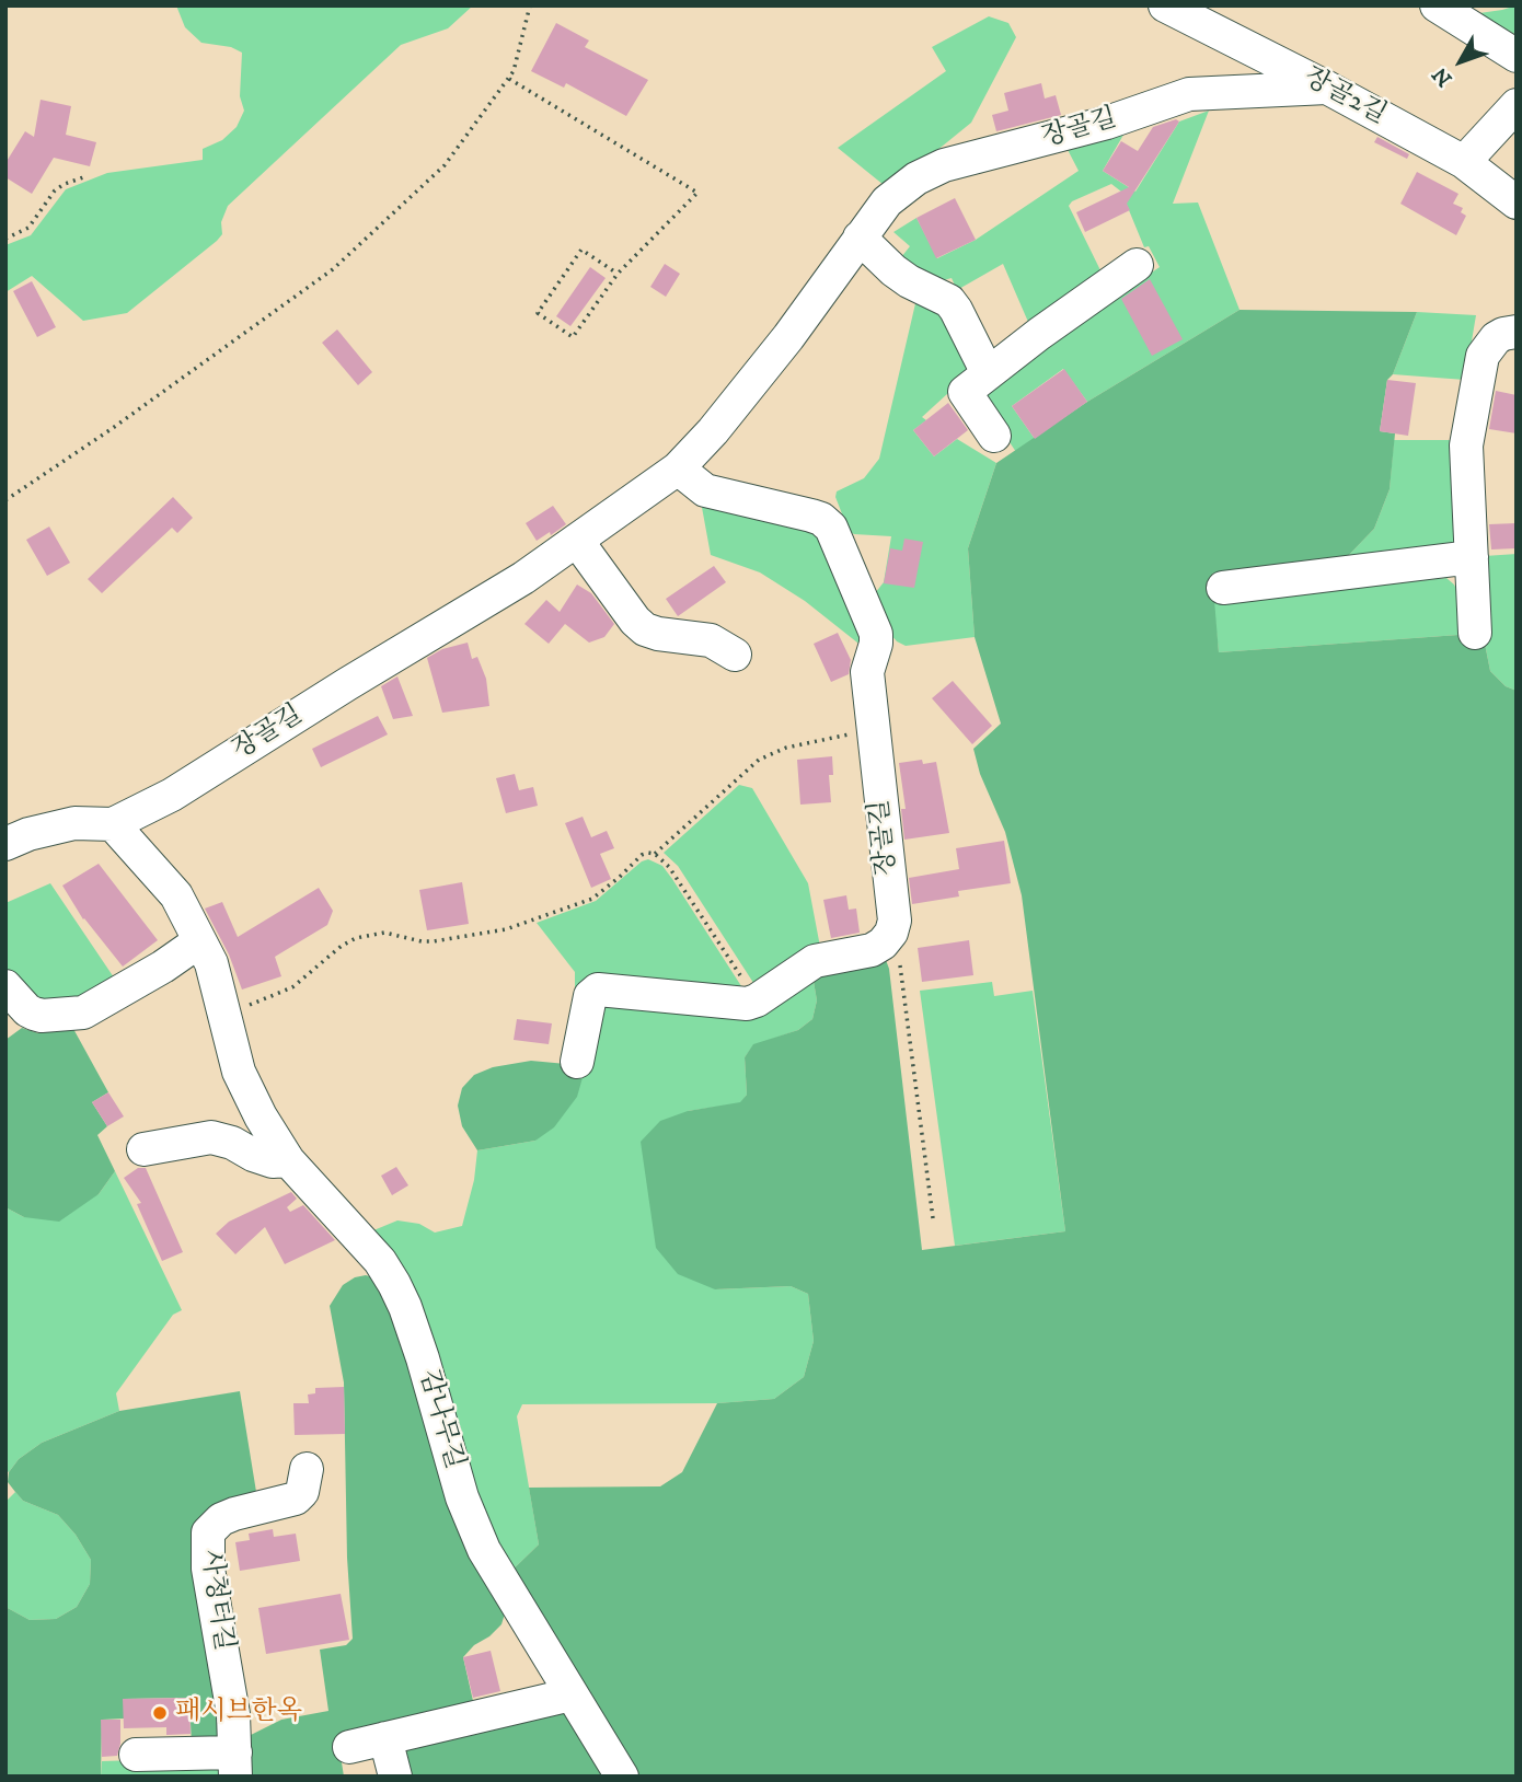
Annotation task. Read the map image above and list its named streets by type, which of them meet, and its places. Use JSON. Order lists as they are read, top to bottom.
{
  "streets": {
    "street": [
      "장골2길",
      "장골길",
      "감나무길",
      "사청터길"
    ]
  },
  "crossings": [
    ["장골2길", "장골길"],
    ["장골길", "감나무길"]
  ],
  "places": ["패시브한옥"],
  "north": "bottom left"
}
